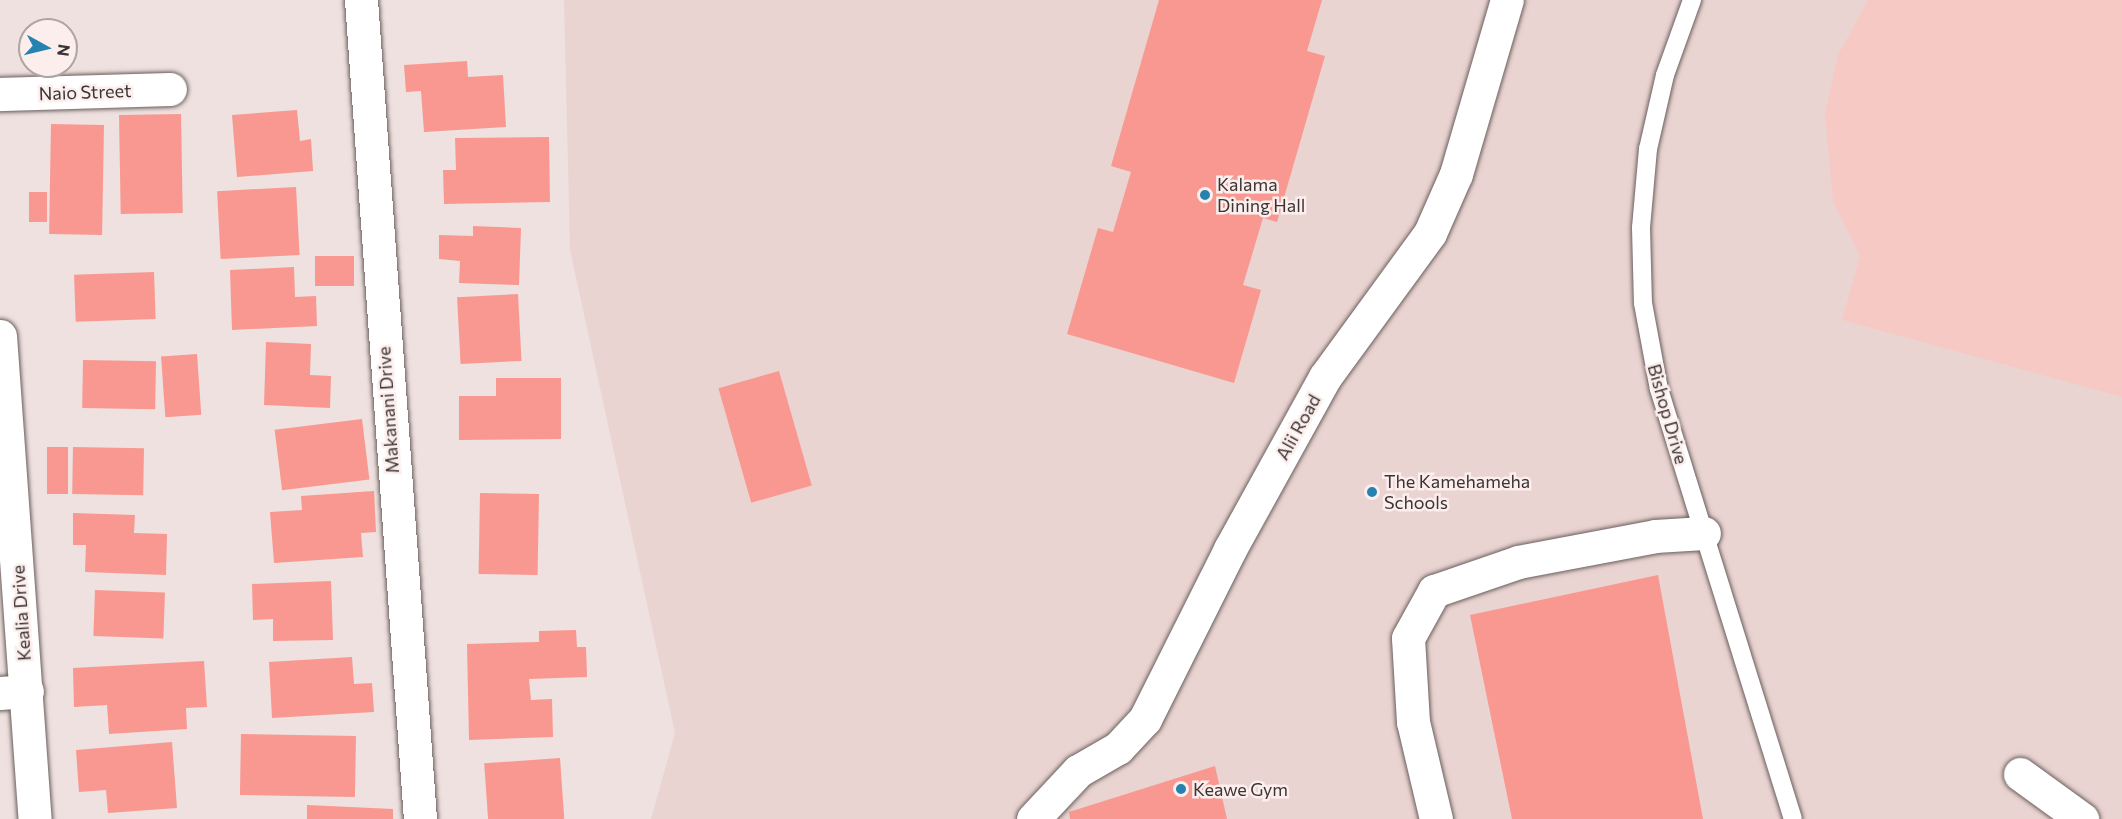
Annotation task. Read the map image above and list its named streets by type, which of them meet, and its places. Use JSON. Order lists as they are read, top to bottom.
{
  "streets": {
    "street": [
      "Naio Street",
      "Makanani Drive",
      "Alii Road",
      "Kealia Drive"
    ],
    "lane": ["Bishop Drive"]
  },
  "places": ["Kalama Dining Hall", "The Kamehameha Schools", "Keawe Gym"],
  "north": "right"
}
